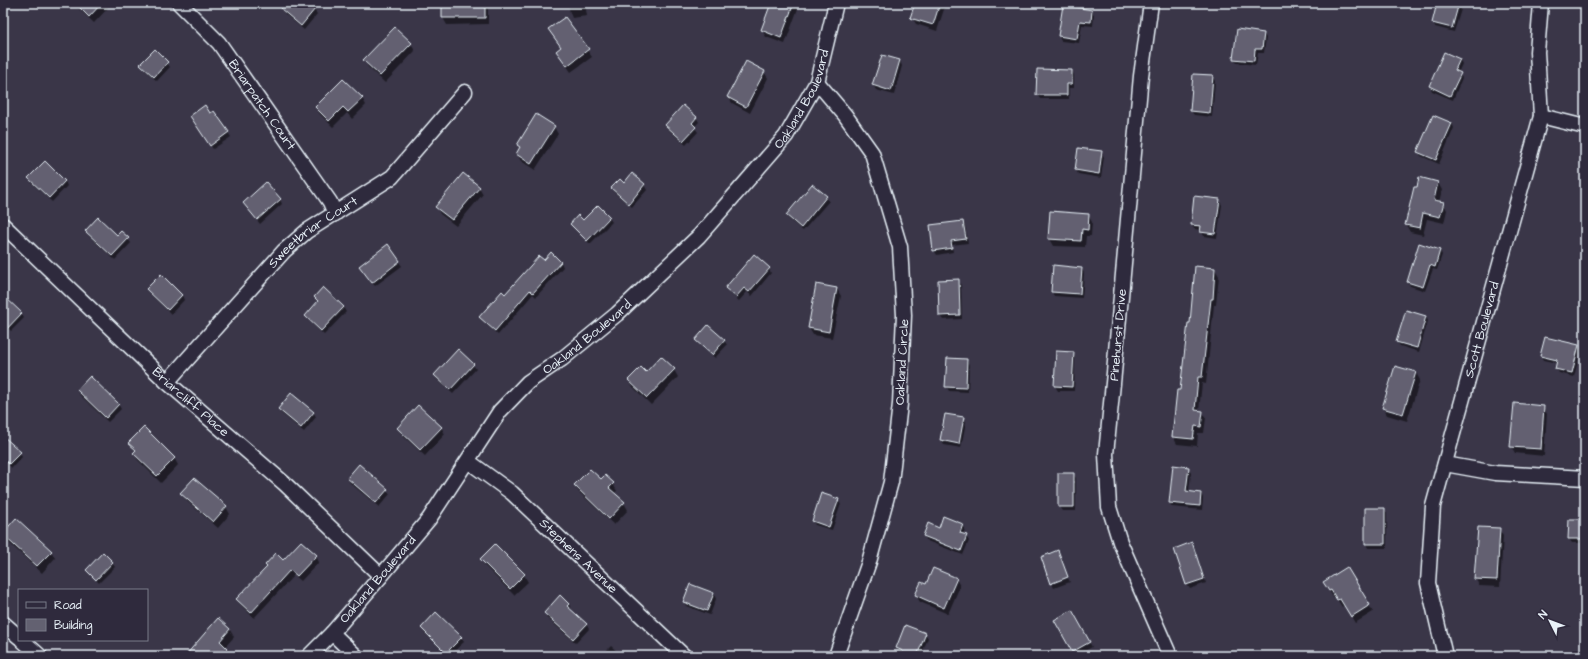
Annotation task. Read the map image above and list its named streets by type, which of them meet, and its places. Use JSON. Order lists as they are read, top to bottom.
{
  "streets": {
    "street": [
      "Oakland Boulevard",
      "Briarpatch Court",
      "Sweetbriar Court",
      "Scott Boulevard",
      "Pinehurst Drive",
      "Oakland Circle",
      "Briarcliff Place",
      "Stephens Avenue"
    ]
  },
  "crossings": [
    ["Oakland Boulevard", "Oakland Circle"],
    ["Oakland Boulevard", "Briarcliff Place"],
    ["Oakland Boulevard", "Stephens Avenue"],
    ["Briarpatch Court", "Sweetbriar Court"],
    ["Sweetbriar Court", "Briarcliff Place"]
  ],
  "legend": ["Road", "Building"],
  "north": "top left"
}
